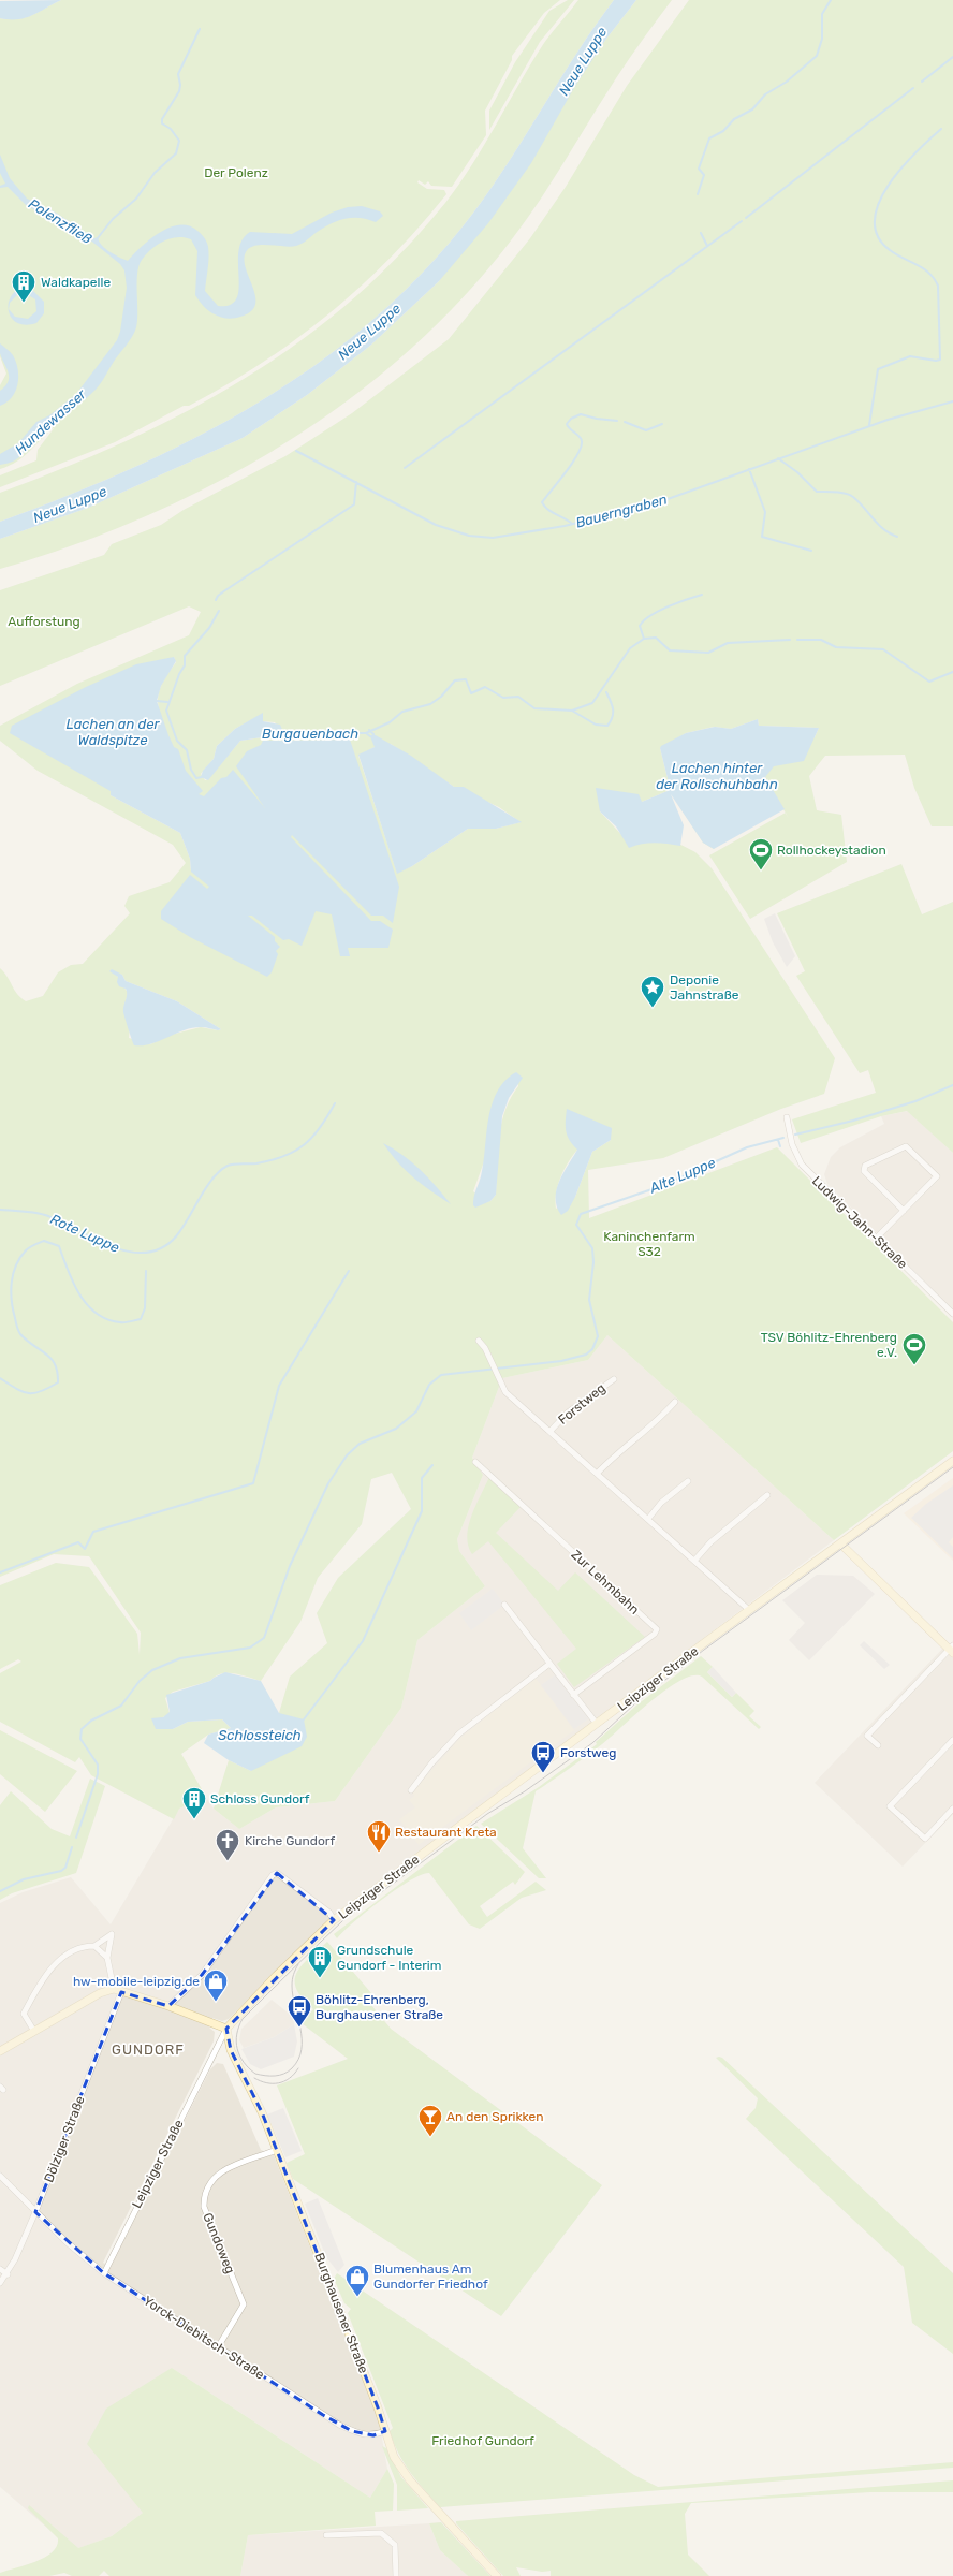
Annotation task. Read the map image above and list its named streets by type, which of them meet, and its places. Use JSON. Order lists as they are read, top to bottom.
{
  "streets": {
    "street": [
      "Ludwig-Jahn-Straße",
      "Forstweg",
      "Zur Lehmbahn",
      "Leipziger Straße",
      "Dölziger Straße",
      "Gundoweg",
      "Burghausener Straße",
      "Yorck-Diebitsch-Straße"
    ]
  },
  "crossings": [
    ["Forstweg", "Leipziger Straße"],
    ["Leipziger Straße", "Burghausener Straße"],
    ["Leipziger Straße", "Yorck-Diebitsch-Straße"],
    ["Dölziger Straße", "Yorck-Diebitsch-Straße"],
    ["Gundoweg", "Burghausener Straße"],
    ["Gundoweg", "Yorck-Diebitsch-Straße"],
    ["Burghausener Straße", "Yorck-Diebitsch-Straße"]
  ],
  "districts": ["GUNDORF"],
  "water": [
    "Neue Luppe",
    "Polenzfließ",
    "Hundewasser",
    "Bauerngraben",
    "Lachen an der Waldspitze",
    "Burgauenbach",
    "Lachen hinter der Rollschuhbahn",
    "Alte Luppe",
    "Rote Luppe",
    "Schlossteich"
  ],
  "parks": [
    "Der Polenz",
    "Aufforstung",
    "Kaninchenfarm S32",
    "Friedhof Gundorf"
  ],
  "places": {
    "building": ["Waldkapelle", "Schloss Gundorf", "Grundschule Gundorf - Interim"],
    "sports": ["Rollhockeystadion", "TSV Böhlitz-Ehrenberg e.V."],
    "place": ["Deponie Jahnstraße"],
    "bus stop": ["Forstweg", "Böhlitz-Ehrenberg, Burghausener Straße"],
    "restaurant": ["Restaurant Kreta"],
    "church": ["Kirche Gundorf"],
    "shop": ["hw-mobile-leipzig.de", "Blumenhaus Am Gundorfer Friedhof"],
    "bar": ["An den Sprikken"]
  }
}
